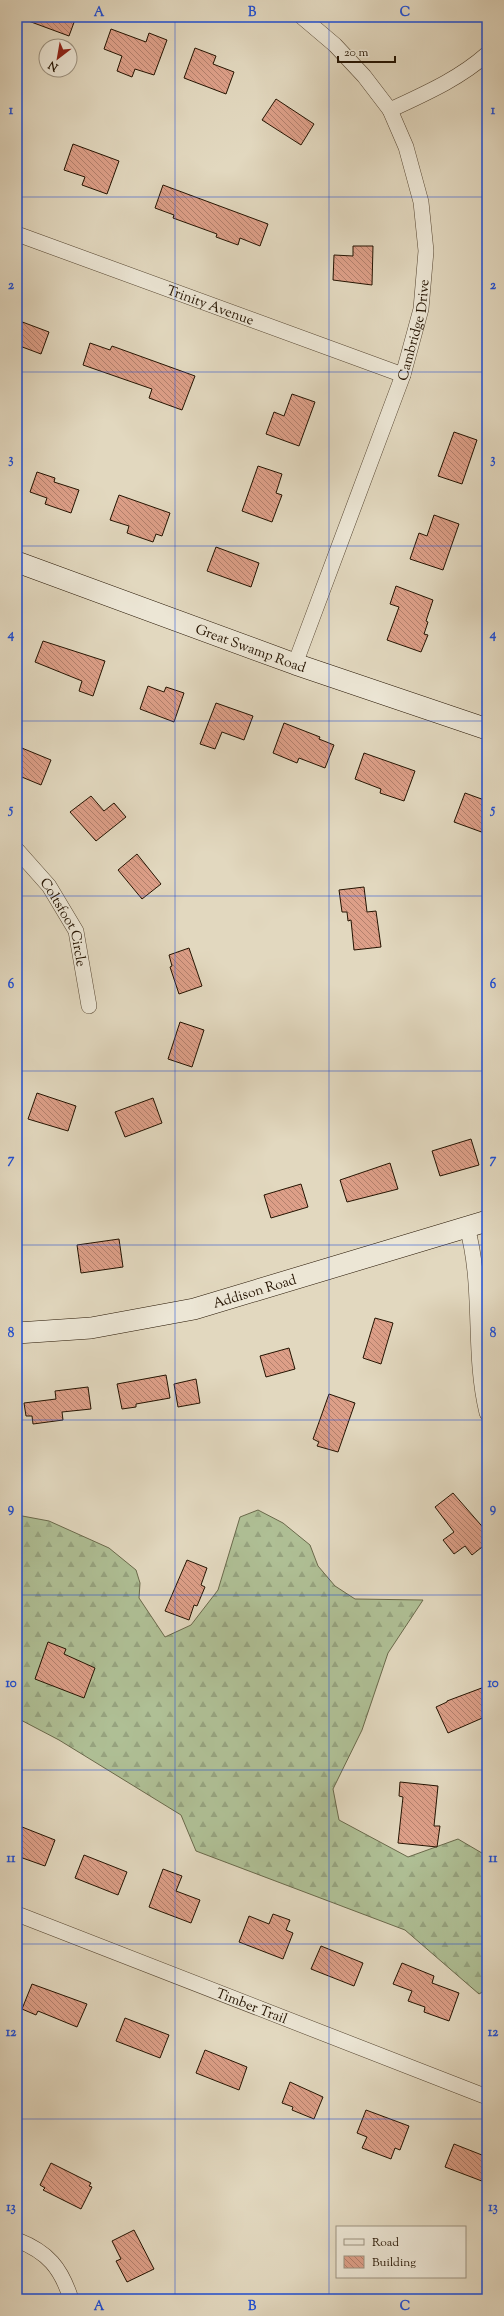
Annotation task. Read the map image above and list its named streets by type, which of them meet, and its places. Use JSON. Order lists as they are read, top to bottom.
{
  "streets": {
    "street": [
      "Trinity Avenue",
      "Cambridge Drive",
      "Great Swamp Road",
      "Coltsfoot Circle",
      "Addison Road",
      "Timber Trail"
    ]
  },
  "crossings": [
    ["Trinity Avenue", "Cambridge Drive"],
    ["Cambridge Drive", "Great Swamp Road"]
  ],
  "legend": ["Road", "Building"],
  "scale_bar": "20 m",
  "north": "bottom left",
  "grid": {
    "columns": ["A", "B", "C"],
    "rows": [
      "1",
      "2",
      "3",
      "4",
      "5",
      "6",
      "7",
      "8",
      "9",
      "10",
      "11",
      "12",
      "13"
    ]
  }
}
